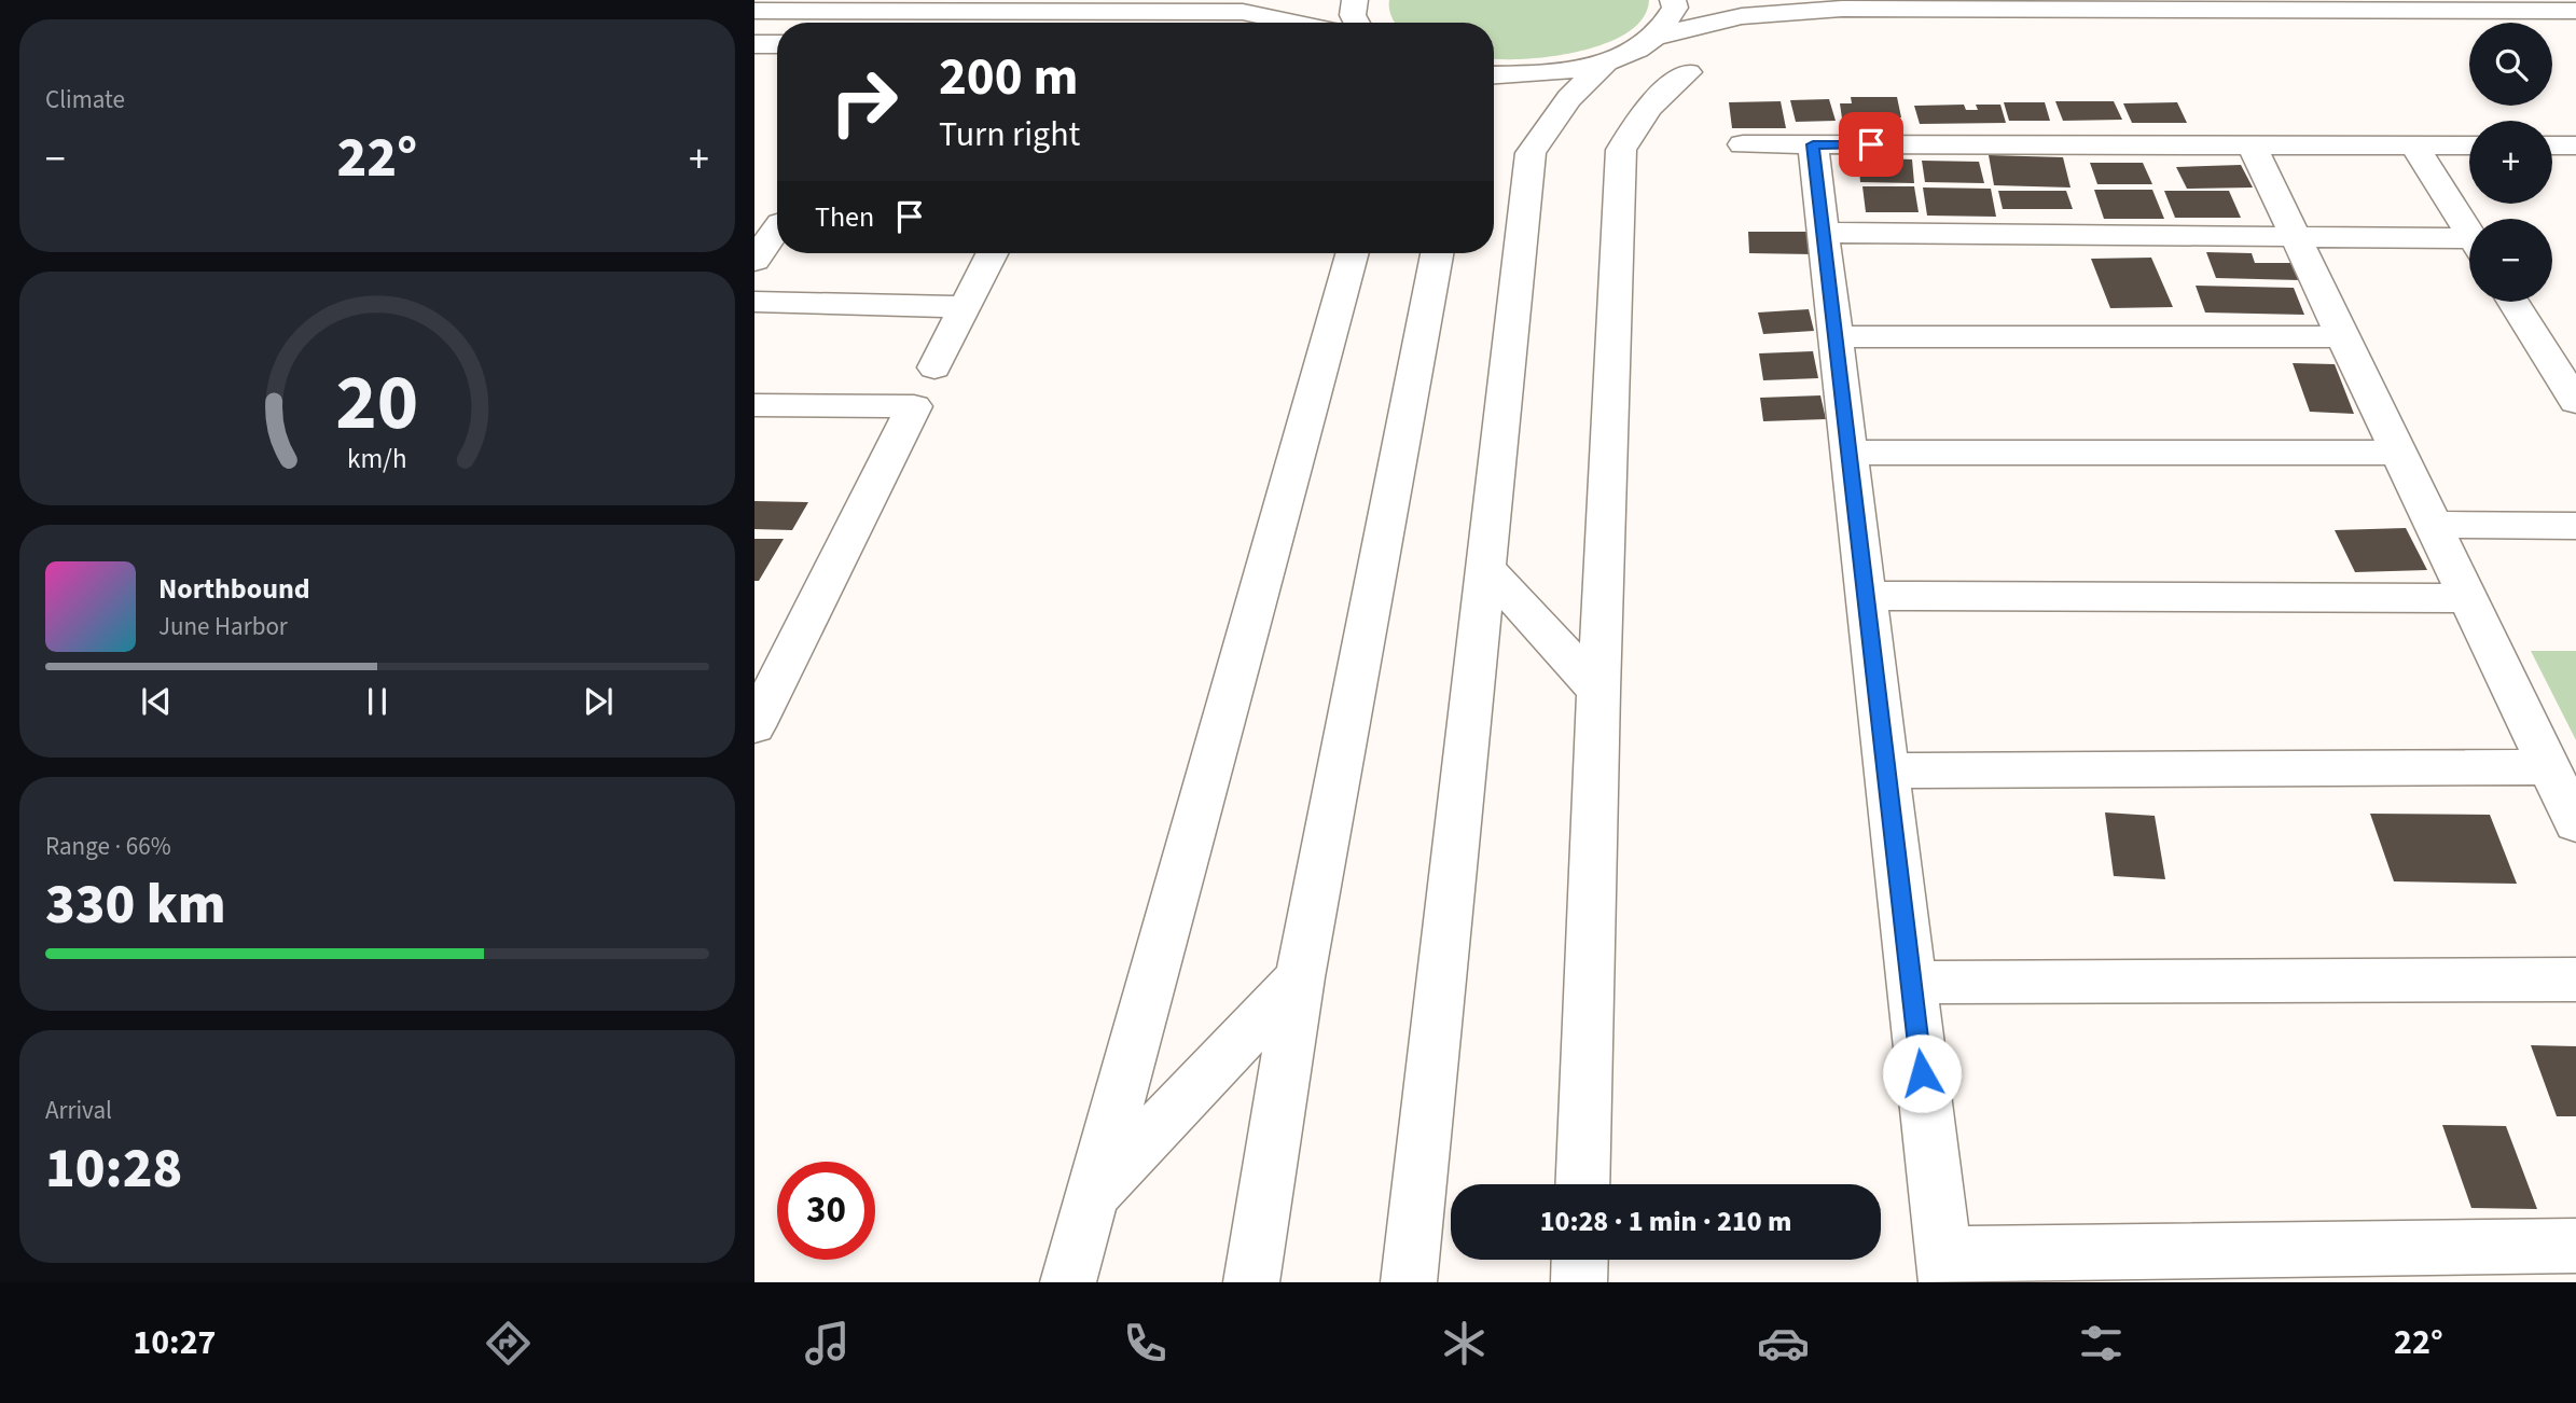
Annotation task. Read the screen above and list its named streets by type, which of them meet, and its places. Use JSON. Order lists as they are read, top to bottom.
{
  "page": {
    "tile": [
      "Climate",
      ["Range · 66%", "330 km"],
      ["Arrival", "10:28"]
    ],
    "map_buttons": ["+", "−"],
    "turn": ["200 m", "Turn right"],
    "heat": ["−", "22°", "+"],
    "then": "Then",
    "song": ["Northbound", "June Harbor"],
    "limit": "30",
    "trip": "10:28 · 1 min · 210 m",
    "tabs": ["10:27", "22°"],
    "gauge": ["20", "km/h"]
  }
}
